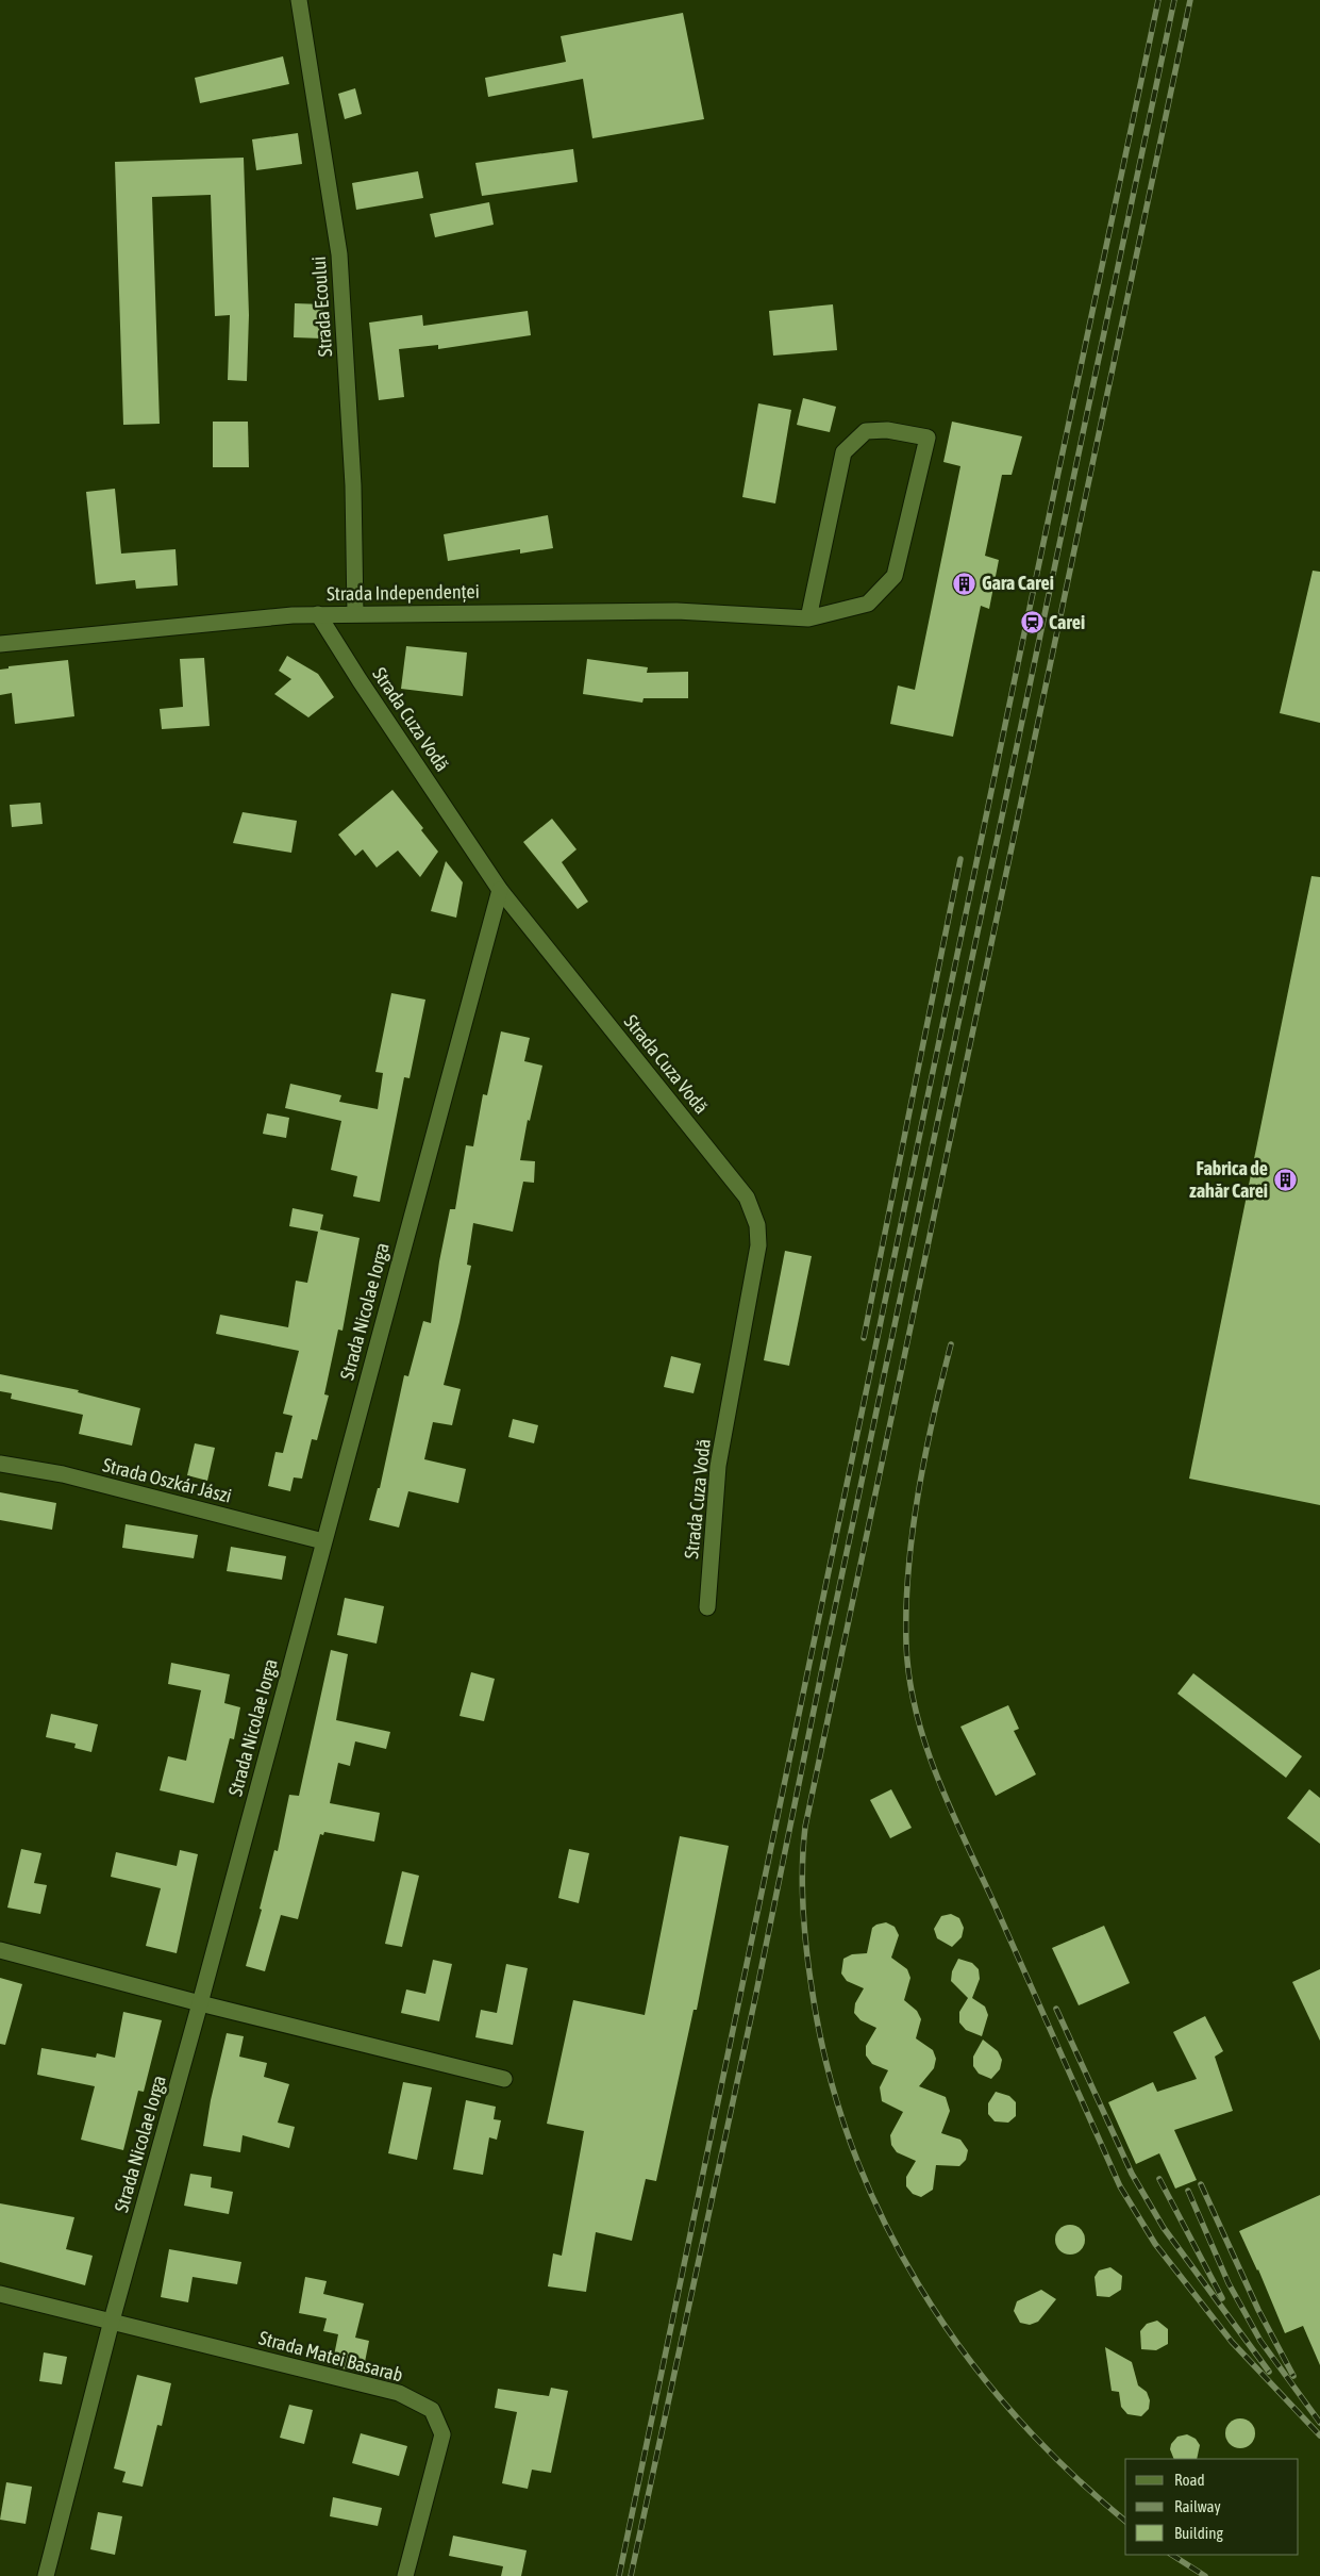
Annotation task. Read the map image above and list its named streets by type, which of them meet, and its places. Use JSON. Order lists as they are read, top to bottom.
{
  "streets": {
    "street": [
      "Strada Ecoului",
      "Strada Independenței",
      "Strada Cuza Vodă",
      "Strada Nicolae Iorga",
      "Strada Oszkár Jászi",
      "Strada Matei Basarab"
    ]
  },
  "crossings": [
    ["Strada Ecoului", "Strada Independenței"],
    ["Strada Independenței", "Strada Cuza Vodă"],
    ["Strada Cuza Vodă", "Strada Nicolae Iorga"],
    ["Strada Nicolae Iorga", "Strada Oszkár Jászi"],
    ["Strada Nicolae Iorga", "Strada Matei Basarab"]
  ],
  "places": {
    "building": ["Gara Carei", "Fabrica de zahăr Carei"],
    "station": ["Carei"]
  },
  "legend": ["Road", "Railway", "Building"]
}
